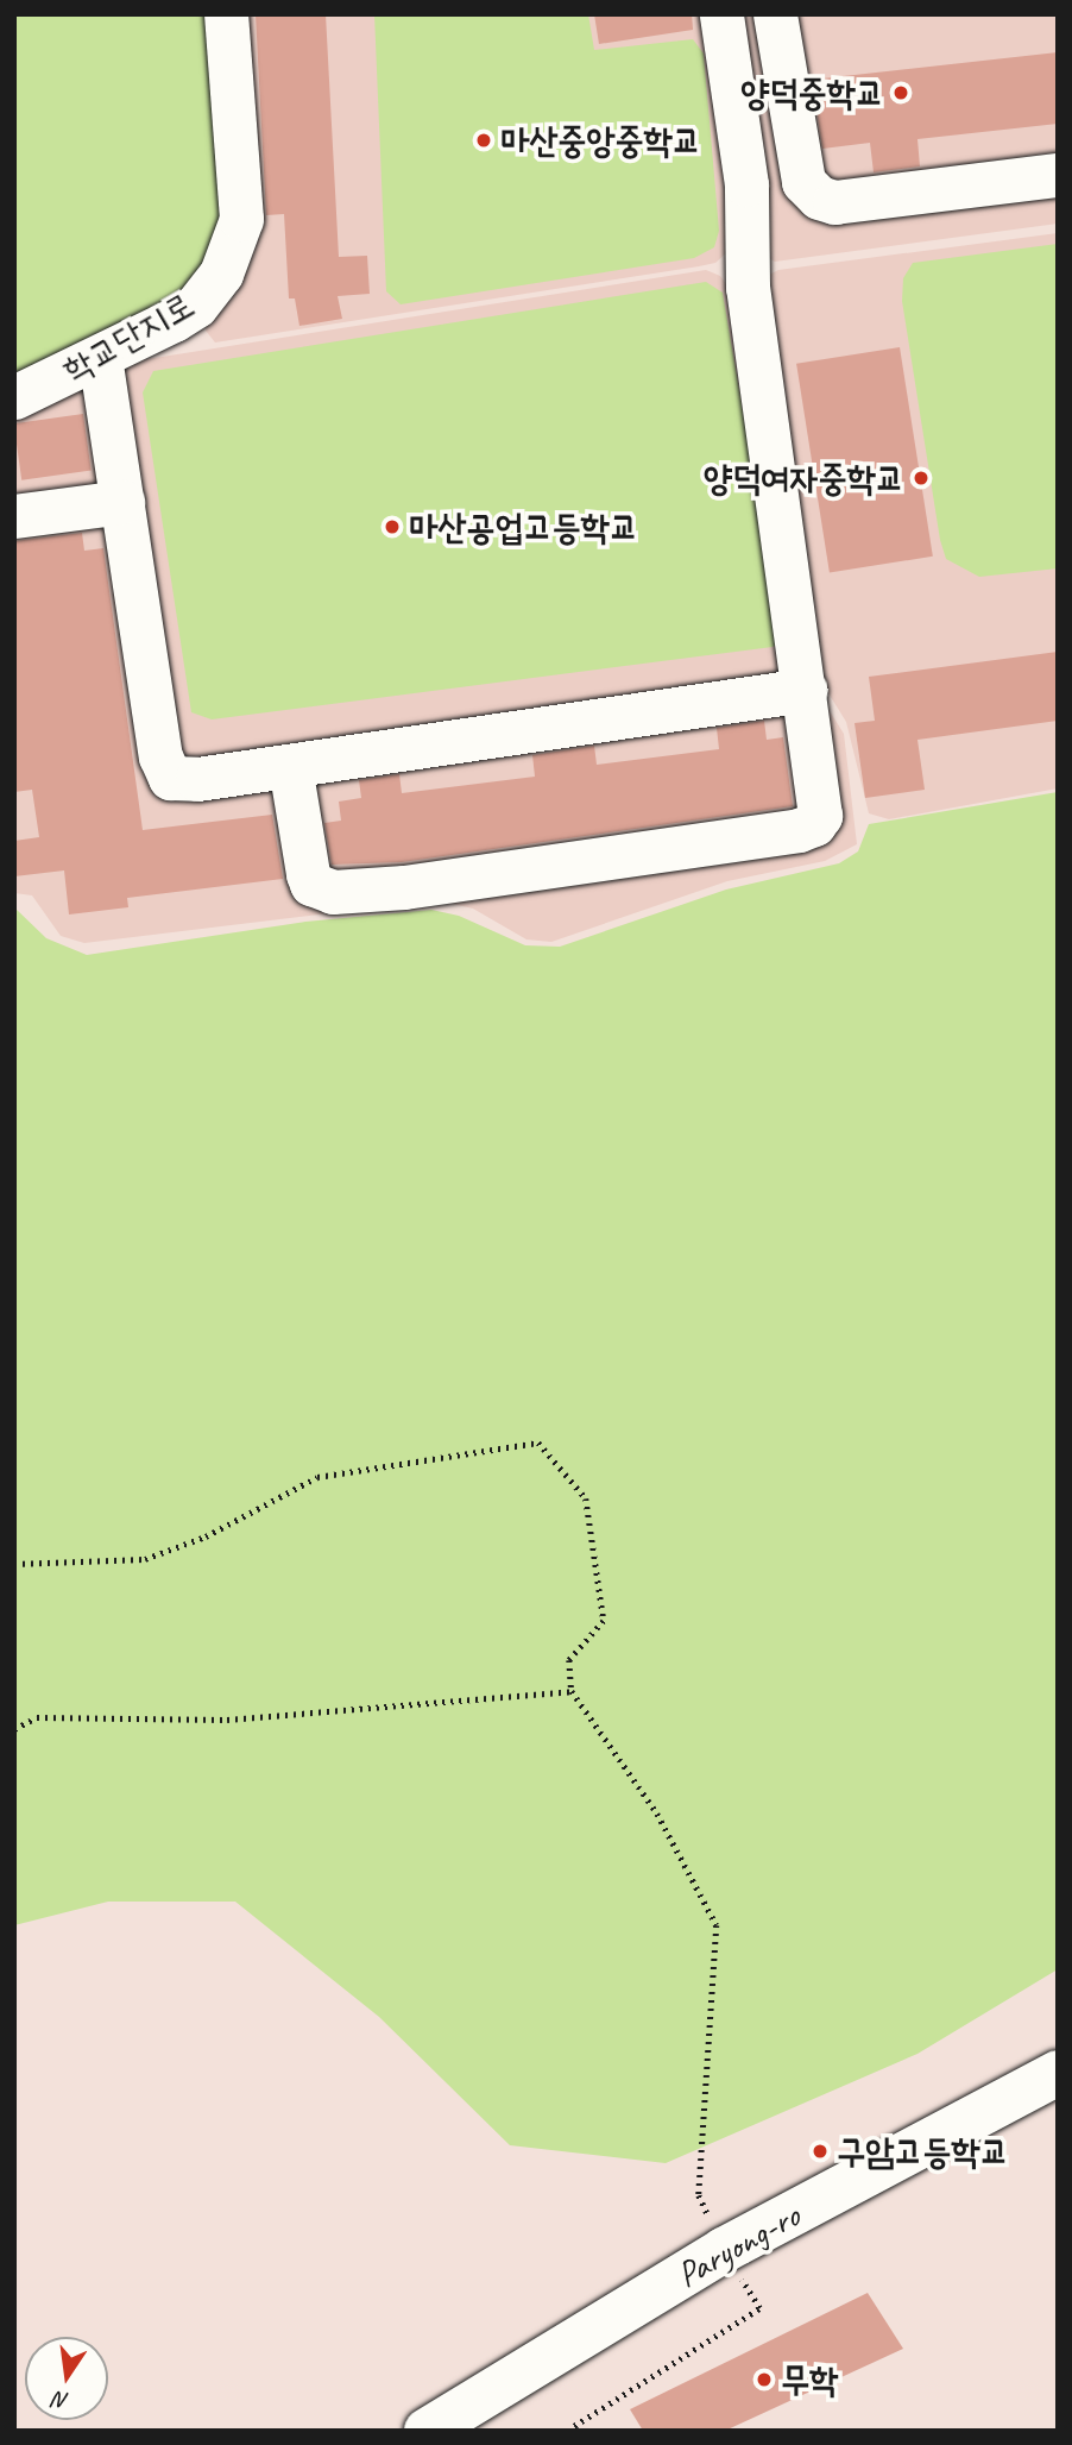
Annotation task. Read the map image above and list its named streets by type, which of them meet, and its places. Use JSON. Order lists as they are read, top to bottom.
{
  "streets": {
    "main road": ["Paryong-ro"],
    "street": ["학교단지로"]
  },
  "places": [
    "양덕중학교",
    "마산중앙중학교",
    "양덕여자중학교",
    "마산공업고등학교",
    "구암고등학교",
    "무학"
  ],
  "north": "bottom"
}
